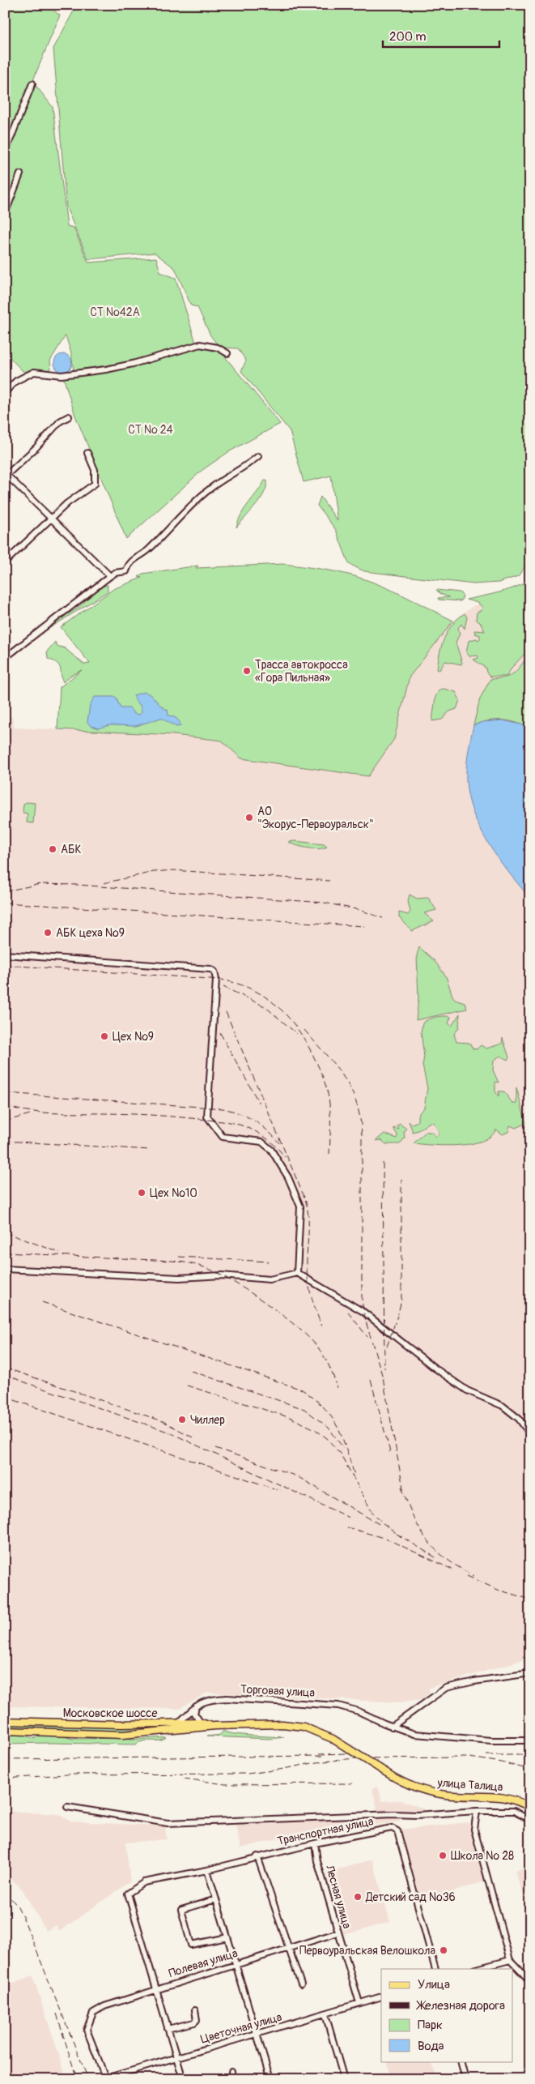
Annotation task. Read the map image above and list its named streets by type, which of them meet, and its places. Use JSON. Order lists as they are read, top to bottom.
{
  "streets": {
    "main road": ["Московское шоссе", "улица Талица"],
    "street": [
      "Торговая улица",
      "Транспортная улица",
      "Лесная улица",
      "Полевая улица",
      "Цветочная улица"
    ]
  },
  "crossings": [
    ["Московское шоссе", "улица Талица"],
    ["Транспортная улица", "Лесная улица"],
    ["Транспортная улица", "Полевая улица"],
    ["Лесная улица", "Полевая улица"],
    ["Лесная улица", "Цветочная улица"],
    ["Полевая улица", "Цветочная улица"]
  ],
  "parks": ["СТ №42А", "СТ № 24"],
  "places": [
    "Трасса автокросса «Гора Пильная»",
    "АО \"Экорус-Первоуральск\"",
    "АБК",
    "АБК цеха №9",
    "Цех №9",
    "Цех №10",
    "Чиллер",
    "Школа № 28",
    "Детский сад №36",
    "Первоуральская Велошкола"
  ],
  "legend": [
    "Улица",
    "Железная дорога",
    "Парк",
    "Вода"
  ],
  "scale_bar": "200 m"
}
